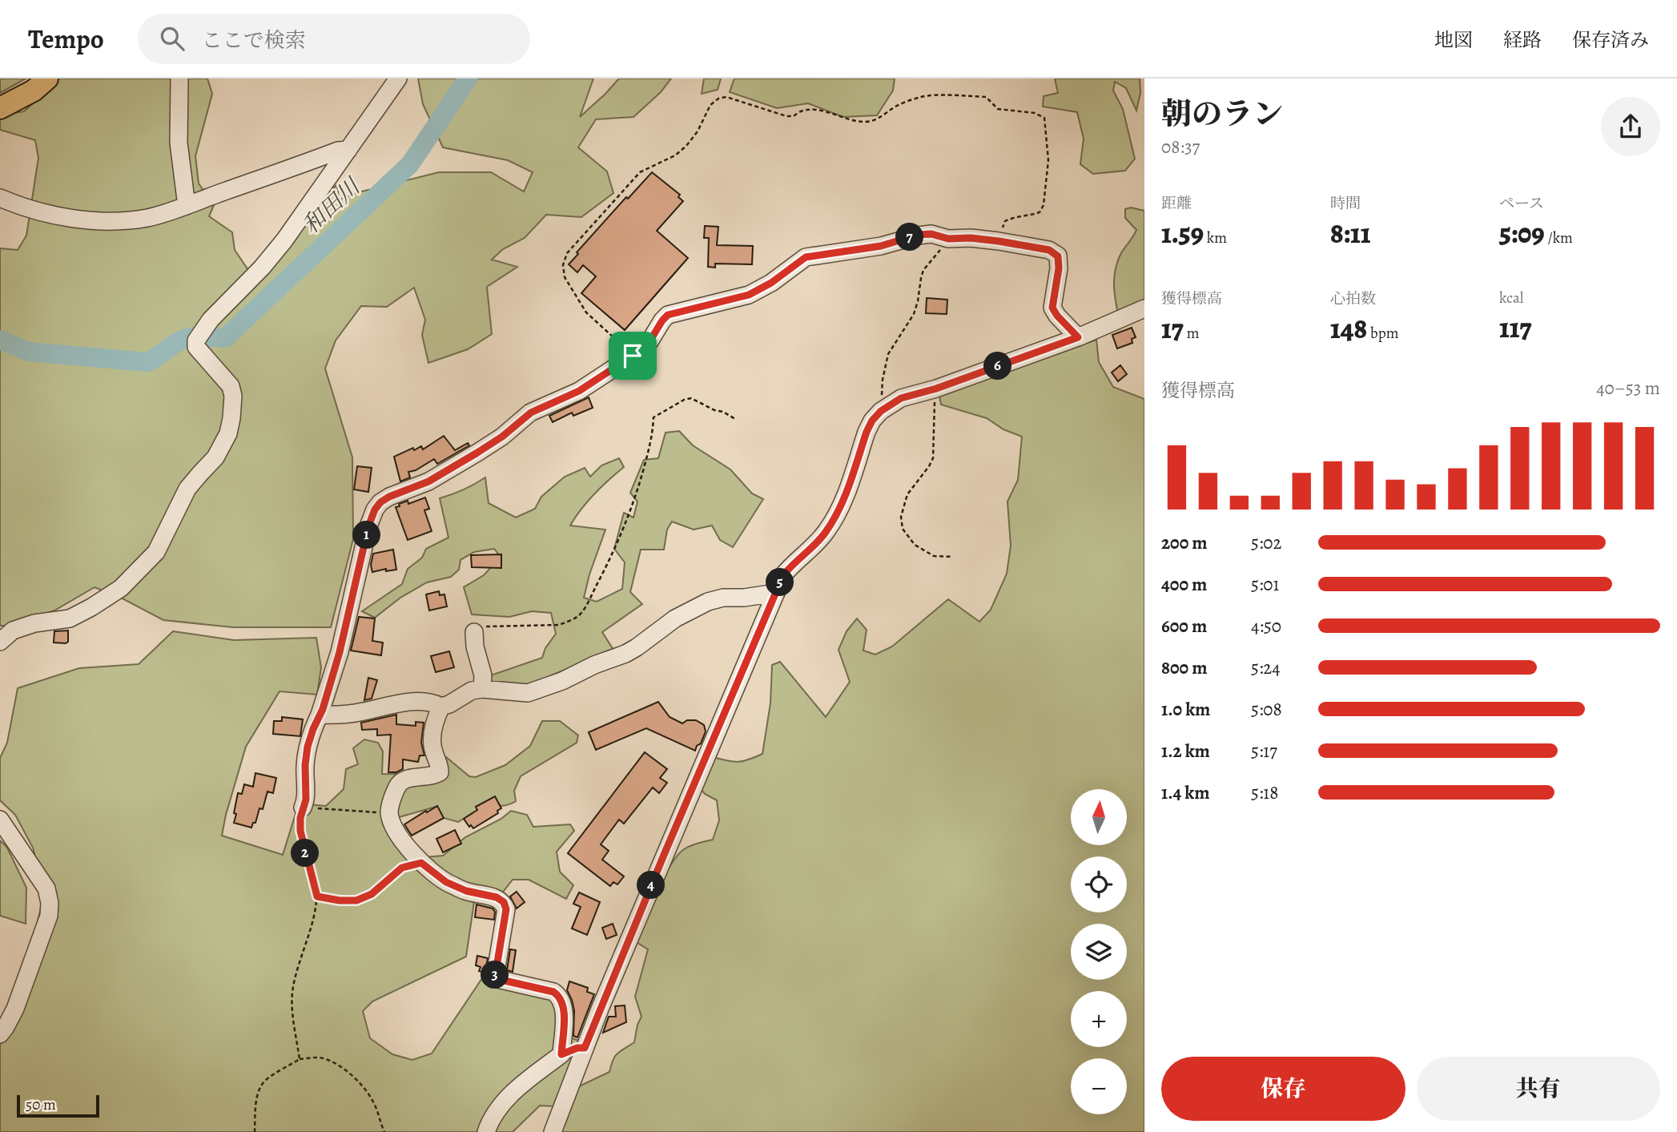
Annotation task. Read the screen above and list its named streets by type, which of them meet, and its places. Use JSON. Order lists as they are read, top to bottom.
{
  "water": ["和田川"],
  "scale_bar": "50 m",
  "north": "top",
  "page": {
    "header": "Tempo",
    "search": "ここで検索",
    "nav": ["地図", "経路", "保存済み"],
    "heading": ["朝のラン", "08:37"],
    "stats": [
      ["距離", "1.59 km"],
      ["時間", "8:11"],
      ["ペース", "5:09 /km"],
      ["獲得標高", "17 m"],
      ["心拍数", "148 bpm"],
      ["kcal", "117"]
    ],
    "pins": [
      "7",
      "6",
      "1",
      "5",
      "2",
      "4",
      "3"
    ],
    "chart": ["獲得標高", "40–53 m"],
    "list": [
      {
        "name": "200 m",
        "note": "5:02"
      },
      {
        "name": "400 m",
        "note": "5:01"
      },
      {
        "name": "600 m",
        "note": "4:50"
      },
      {
        "name": "800 m",
        "note": "5:24"
      },
      {
        "name": "1.0 km",
        "note": "5:08"
      },
      {
        "name": "1.2 km",
        "note": "5:17"
      },
      {
        "name": "1.4 km",
        "note": "5:18"
      }
    ],
    "map_buttons": ["+", "−"],
    "buttons": ["保存", "共有"],
    "scale": "50 m"
  }
}
